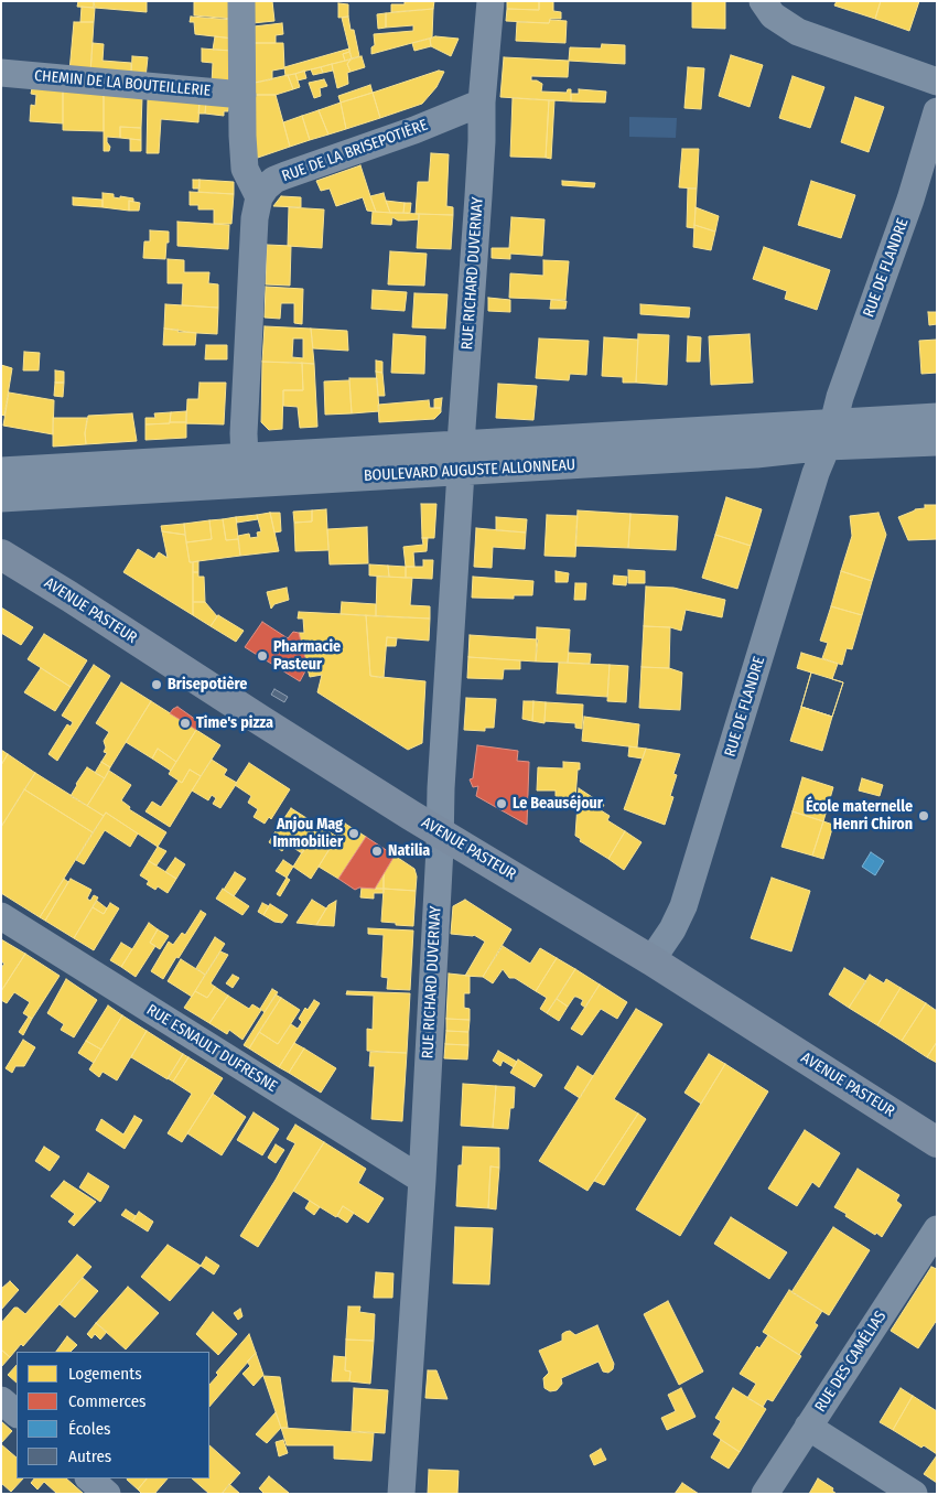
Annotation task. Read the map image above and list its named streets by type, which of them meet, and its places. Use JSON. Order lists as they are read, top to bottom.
{
  "streets": {
    "main road": ["AVENUE PASTEUR"],
    "street": [
      "CHEMIN DE LA BOUTEILLERIE",
      "RUE DE LA BRISEPOTIÈRE",
      "RUE DE FLANDRE",
      "RUE RICHARD DUVERNAY",
      "BOULEVARD AUGUSTE ALLONNEAU",
      "RUE ESNAULT DUFRESNE",
      "RUE DES CAMÉLIAS"
    ]
  },
  "crossings": [
    ["RUE DE LA BRISEPOTIÈRE", "RUE RICHARD DUVERNAY"],
    ["RUE DE FLANDRE", "BOULEVARD AUGUSTE ALLONNEAU"],
    ["RUE DE FLANDRE", "AVENUE PASTEUR"],
    ["RUE RICHARD DUVERNAY", "BOULEVARD AUGUSTE ALLONNEAU"],
    ["RUE RICHARD DUVERNAY", "AVENUE PASTEUR"],
    ["RUE RICHARD DUVERNAY", "RUE ESNAULT DUFRESNE"]
  ],
  "places": [
    "Pharmacie Pasteur",
    "Brisepotière",
    "Time's pizza",
    "Le Beauséjour",
    "École maternelle Henri Chiron",
    "Anjou Mag Immobilier",
    "Natilia"
  ],
  "legend": [
    "Logements",
    "Commerces",
    "Écoles",
    "Autres"
  ]
}
